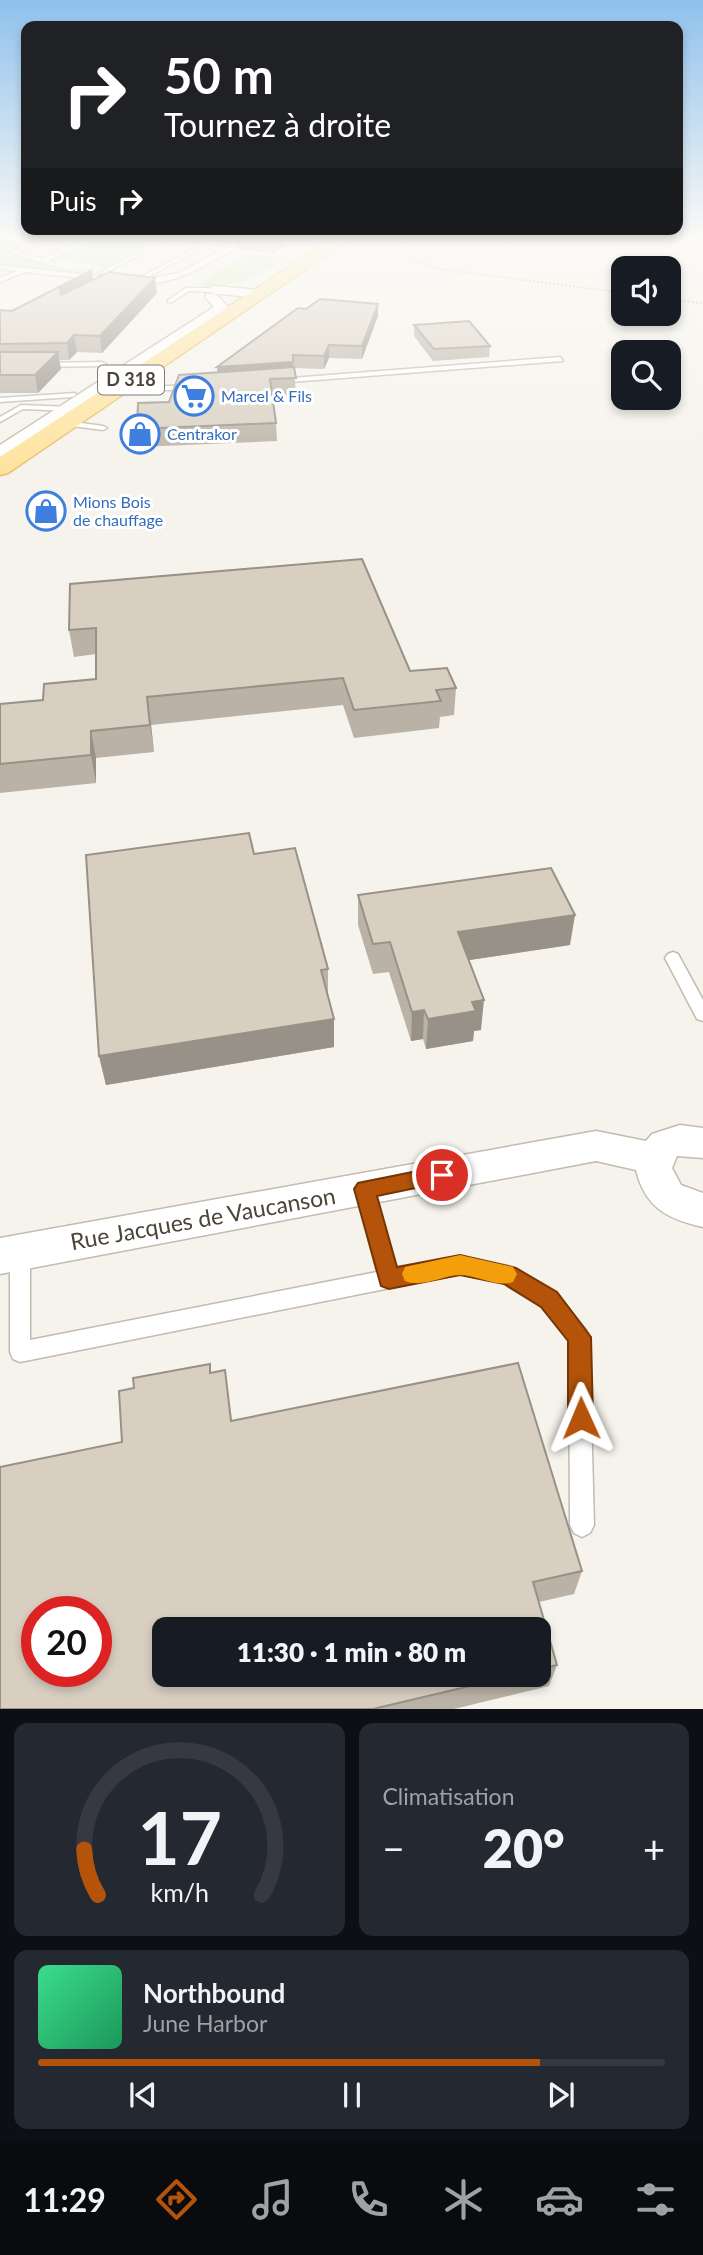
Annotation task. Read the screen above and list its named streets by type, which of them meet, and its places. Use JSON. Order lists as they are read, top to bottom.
{
  "streets": {
    "main road": ["D 318"],
    "street": ["Rue Jacques de Vaucanson"]
  },
  "places": {
    "supermarket": ["Marcel & Fils"],
    "shop": ["Centrakor", "Mions Bois de chauffage"]
  },
  "page": {
    "turn": ["50 m", "Tournez à droite"],
    "then": "Puis",
    "limit": "20",
    "trip": "11:30 · 1 min · 80 m",
    "tile": "Climatisation",
    "heat": ["−", "20°", "+"],
    "song": ["Northbound", "June Harbor"],
    "tabs": "11:29",
    "gauge": ["17", "km/h"]
  }
}
